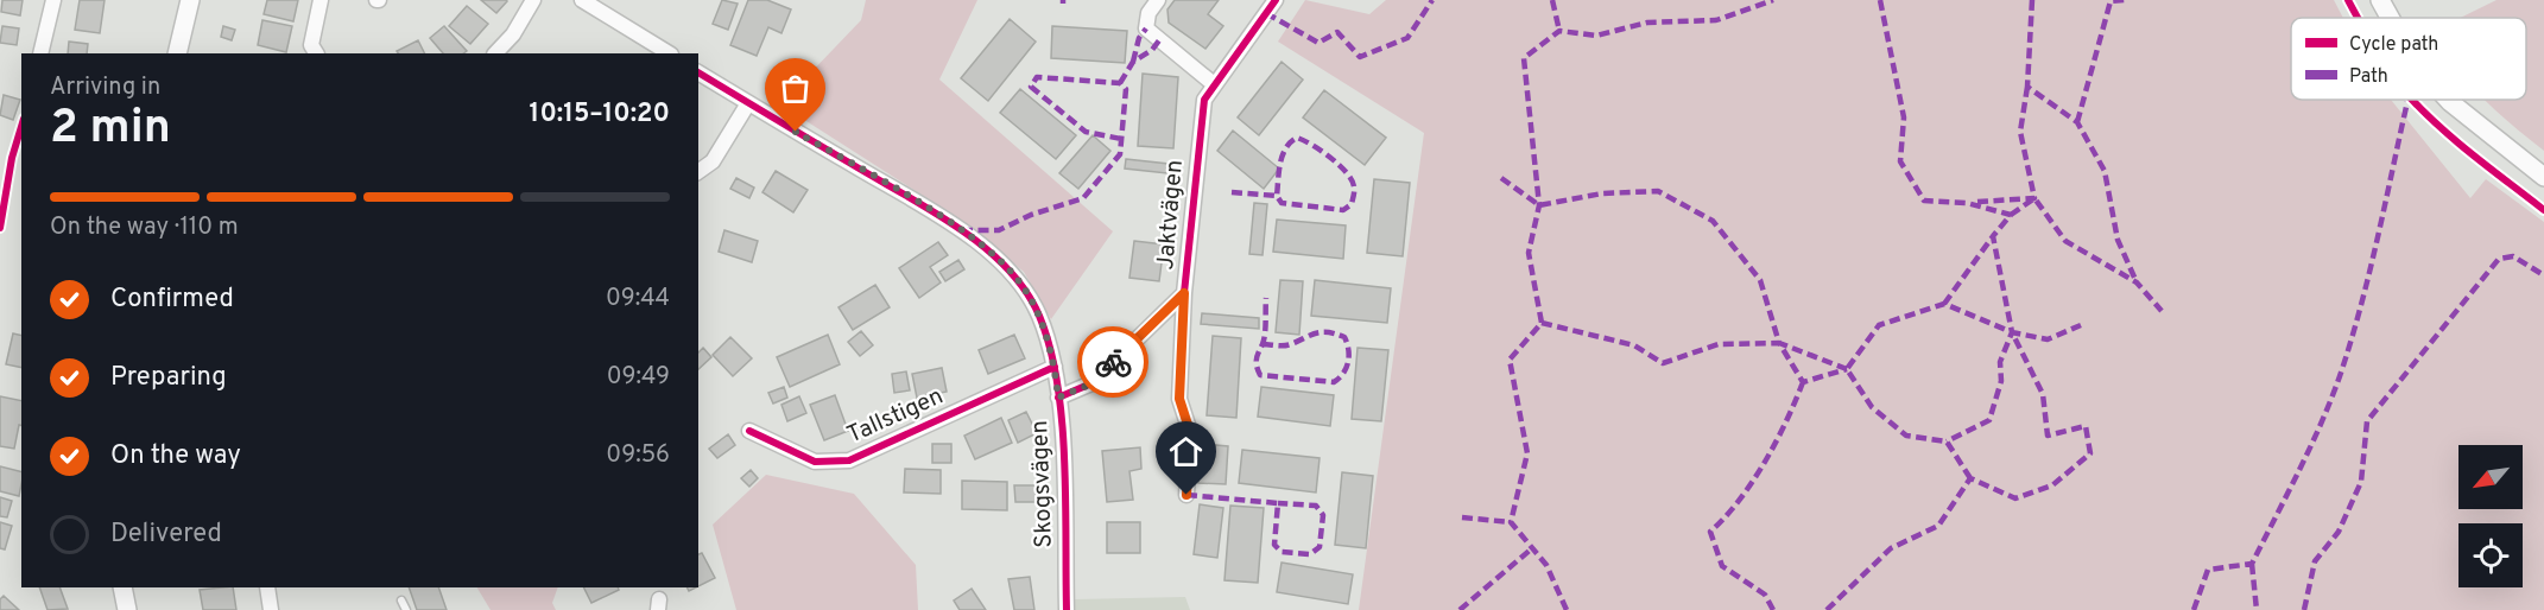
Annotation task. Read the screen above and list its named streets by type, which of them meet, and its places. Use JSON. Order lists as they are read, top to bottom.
{
  "streets": {
    "street": ["Jaktvägen", "Tallstigen", "Skogsvägen"]
  },
  "crossings": [
    ["Jaktvägen", "Skogsvägen"],
    ["Tallstigen", "Skogsvägen"]
  ],
  "legend": ["Cycle path", "Path"],
  "north": "bottom left",
  "page": {
    "heading": ["2 min", "Arriving in", "10:15–10:20"],
    "bar": "On the way · 110 m",
    "list": [
      ["Confirmed", "09:44"],
      ["Preparing", "09:49"],
      ["On the way", "09:56"],
      "Delivered"
    ]
  }
}
